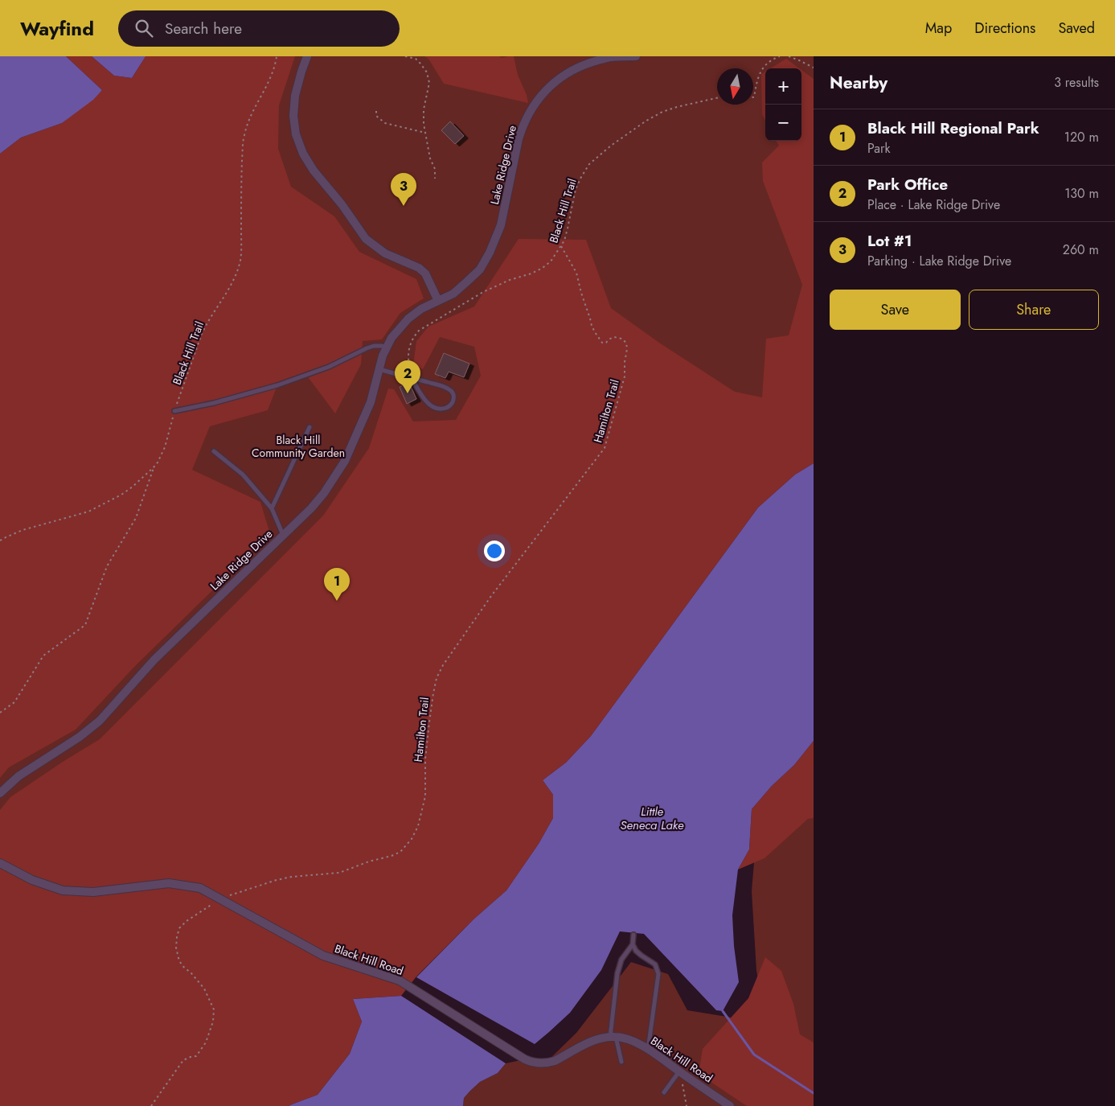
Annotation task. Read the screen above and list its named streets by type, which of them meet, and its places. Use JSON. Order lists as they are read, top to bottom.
{
  "streets": {
    "street": ["Lake Ridge Drive", "Black Hill Road"],
    "path": ["Black Hill Trail", "Hamilton Trail"]
  },
  "crossings": [
    ["Black Hill Trail", "Hamilton Trail"],
    ["Hamilton Trail", "Black Hill Road"]
  ],
  "water": ["Little Seneca Lake"],
  "parks": ["Black Hill Community Garden"],
  "north": "bottom",
  "page": {
    "header": "Wayfind",
    "search": "Search here",
    "nav": ["Map", "Directions", "Saved"],
    "heading": ["Nearby", "3 results"],
    "map_buttons": ["+", "−"],
    "list": [
      {
        "mark": "1",
        "name": "Black Hill Regional Park",
        "note": "Park",
        "value": "120 m"
      },
      {
        "mark": "2",
        "name": "Park Office",
        "note": "Place · Lake Ridge Drive",
        "value": "130 m"
      },
      {
        "mark": "3",
        "name": "Lot #1",
        "note": "Parking · Lake Ridge Drive",
        "value": "260 m"
      }
    ],
    "pins": ["3", "2", "1"],
    "buttons": ["Save", "Share"]
  }
}
